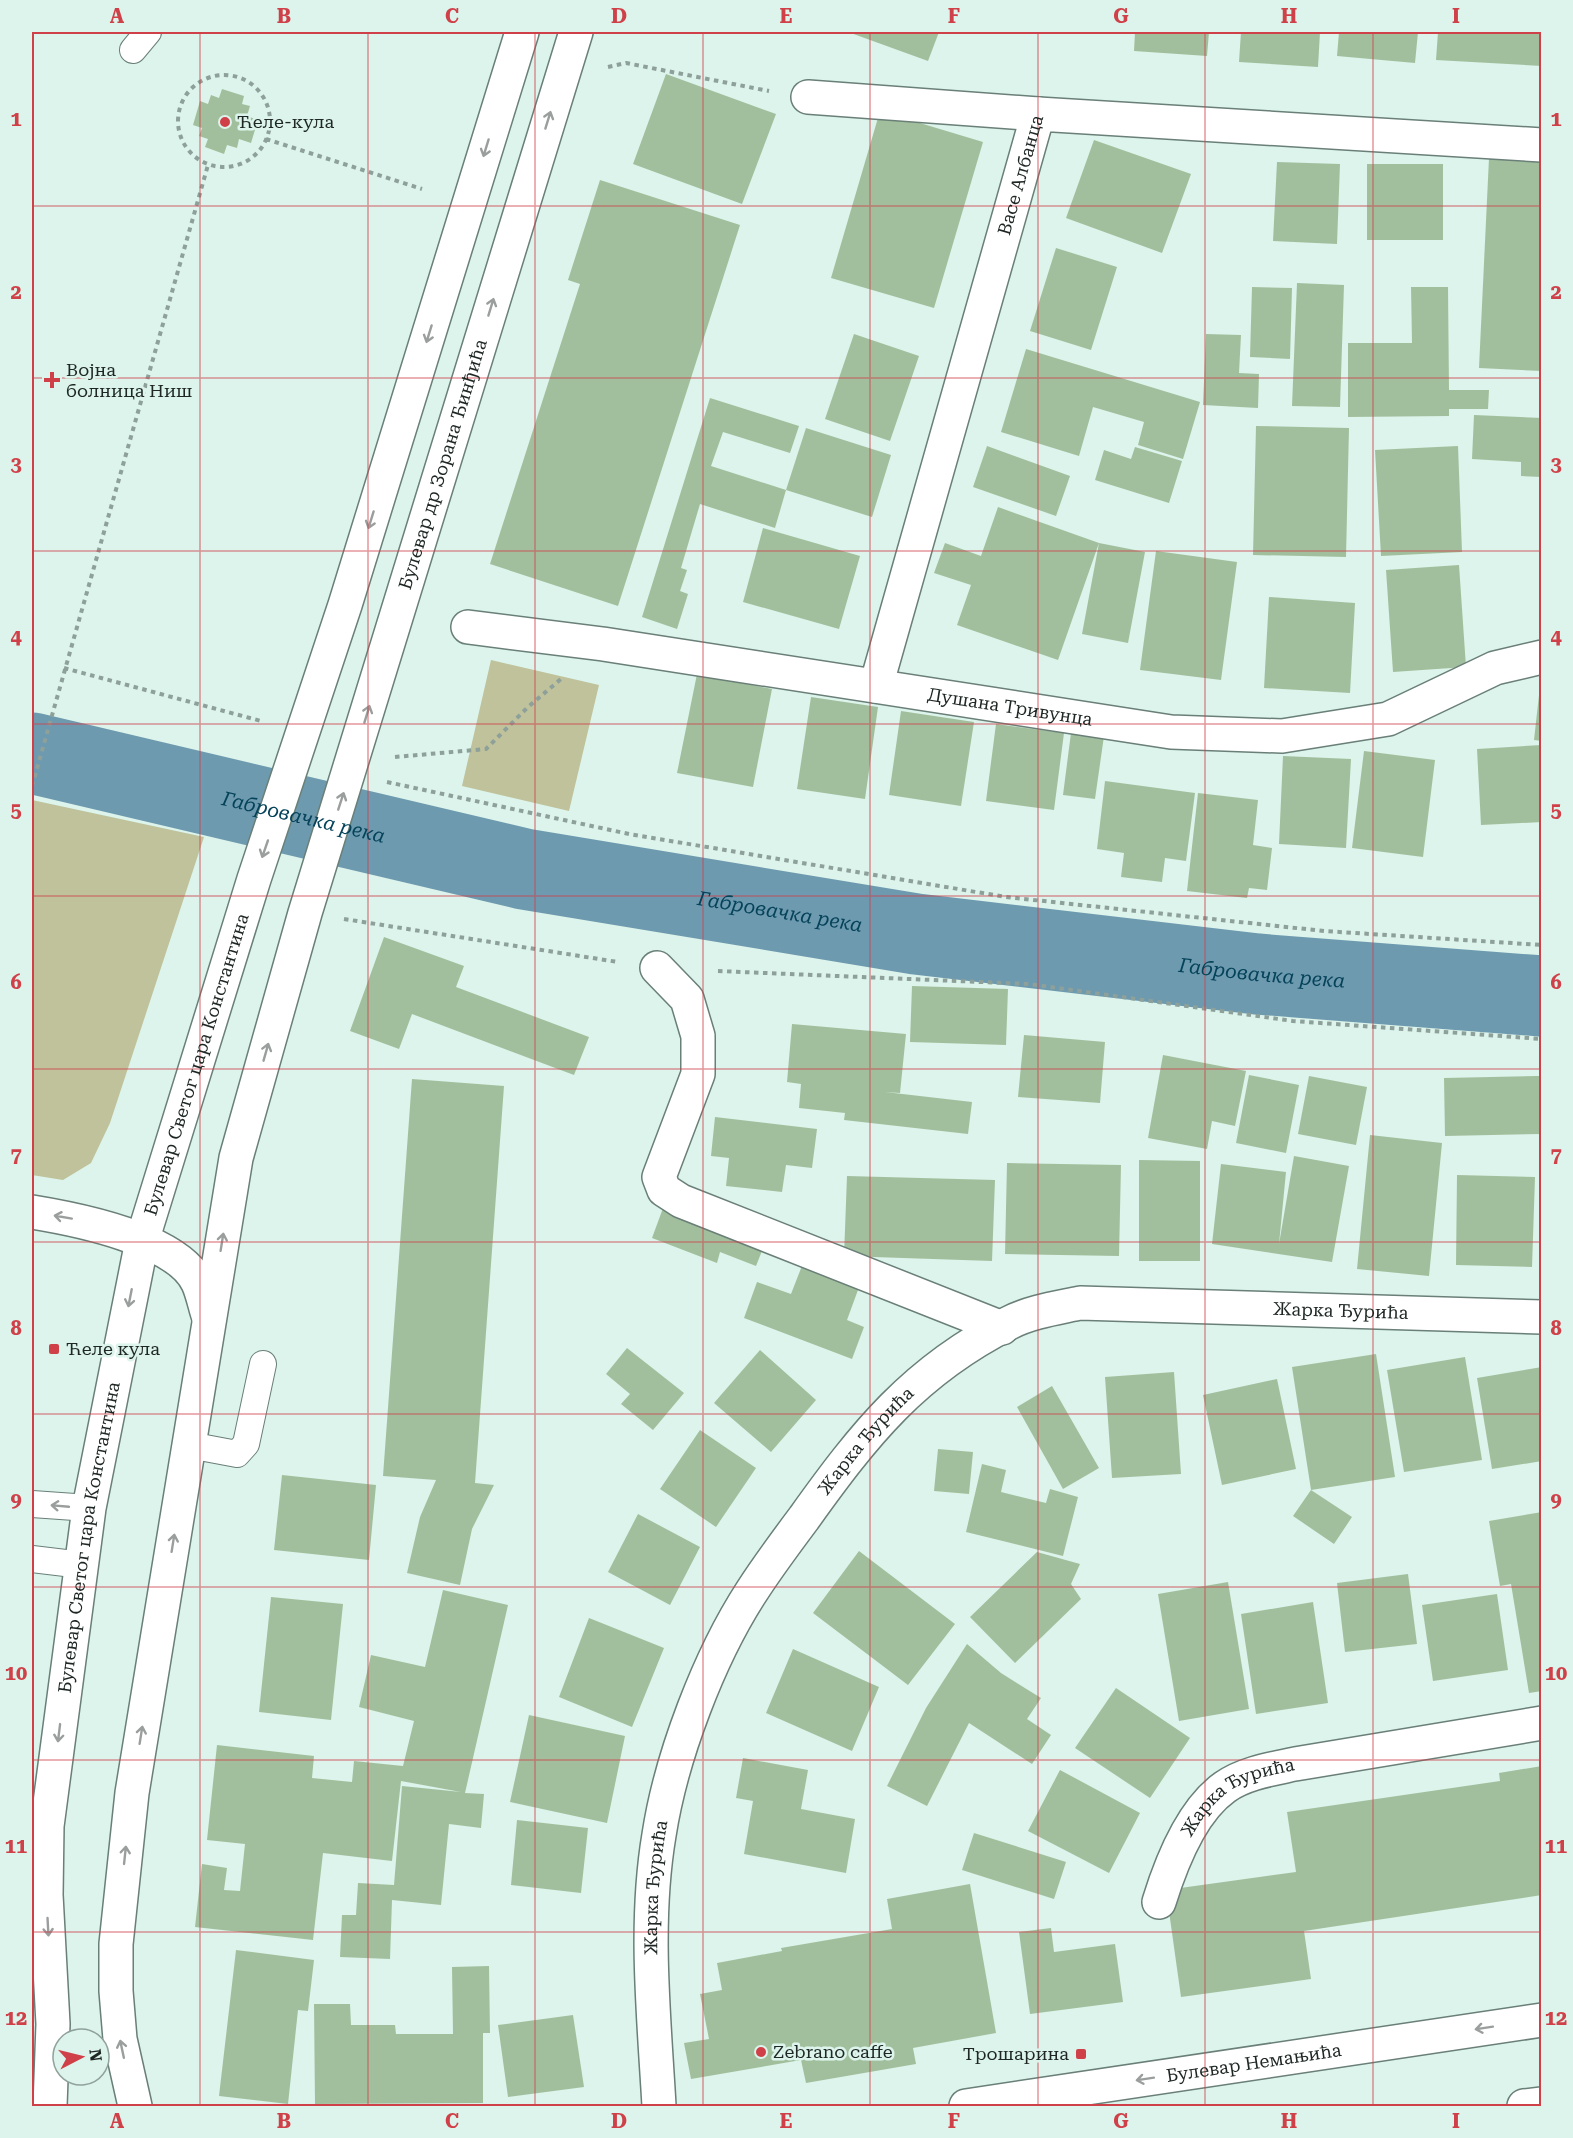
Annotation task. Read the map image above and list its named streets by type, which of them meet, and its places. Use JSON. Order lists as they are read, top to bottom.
{
  "streets": {
    "street": [
      "Васе Албанца",
      "Булевар др Зорана Ђинђића",
      "Душана Тривунца",
      "Булевар Светог цара Константина",
      "Жарка Ђурића",
      "Булевар Немањића"
    ]
  },
  "crossings": [
    ["Васе Албанца", "Душана Тривунца"]
  ],
  "one_way": ["Булевар др Зорана Ђинђића", "Булевар Немањића"],
  "water": ["Габровачка река"],
  "places": {
    "other": ["Ћеле-кула", "Zebrano caffe"],
    "health": ["Војна болница Ниш"],
    "transit": ["Ћеле кула", "Трошарина"]
  },
  "north": "right",
  "grid": {
    "columns": [
      "A",
      "B",
      "C",
      "D",
      "E",
      "F",
      "G",
      "H",
      "I"
    ],
    "rows": [
      "1",
      "2",
      "3",
      "4",
      "5",
      "6",
      "7",
      "8",
      "9",
      "10",
      "11",
      "12"
    ]
  }
}
